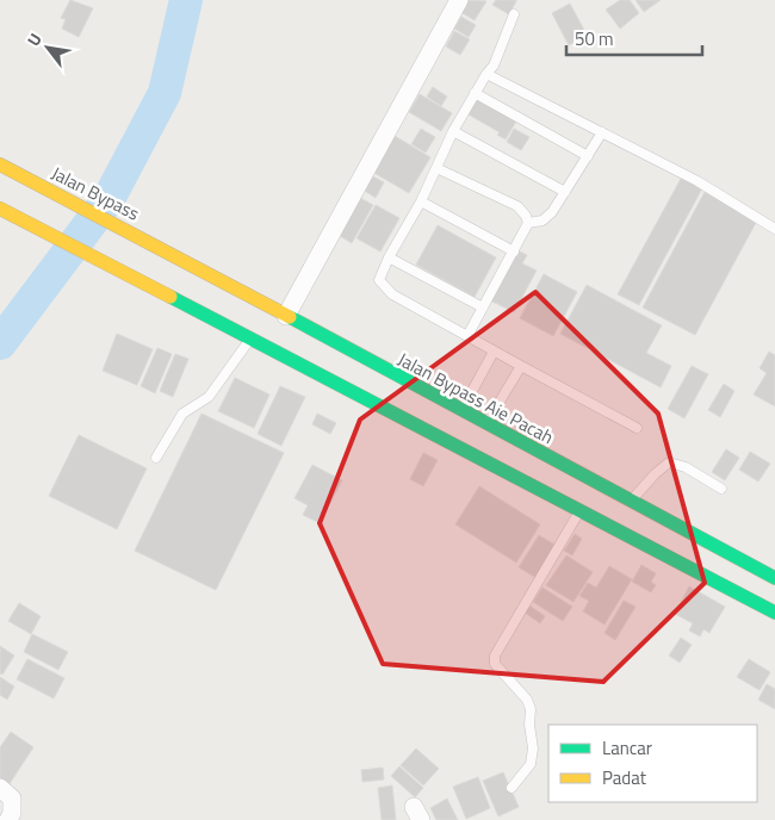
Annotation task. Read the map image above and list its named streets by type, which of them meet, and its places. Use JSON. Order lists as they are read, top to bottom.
{
  "streets": {
    "highway": ["Jalan Bypass", "Jalan Bypass Aie Pacah"]
  },
  "crossings": [
    ["Jalan Bypass", "Jalan Bypass Aie Pacah"]
  ],
  "legend": ["Lancar", "Padat"],
  "scale_bar": "50 m",
  "north": "top left"
}
